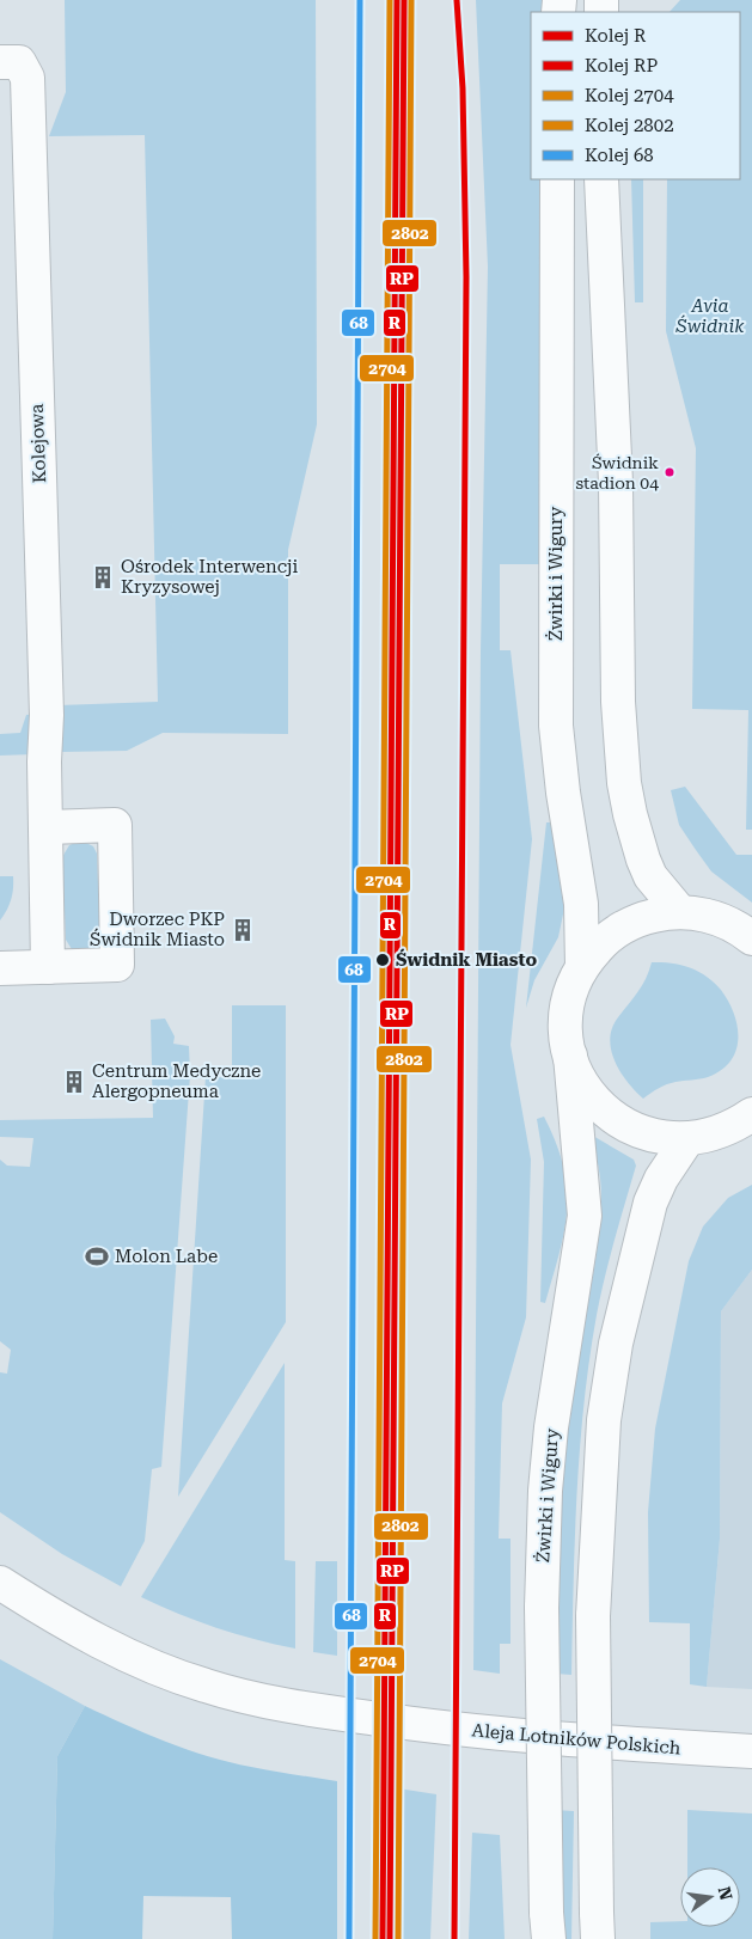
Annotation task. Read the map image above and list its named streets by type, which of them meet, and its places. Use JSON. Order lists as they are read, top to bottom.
{
  "streets": {
    "main road": ["Kolejowa", "Żwirki i Wigury", "Aleja Lotników Polskich"]
  },
  "parks": ["Avia Świdnik"],
  "places": {
    "other": ["Świdnik stadion 04", "Świdnik Miasto"],
    "building": ["Ośrodek Interwencji Kryzysowej", "Dworzec PKP Świdnik Miasto", "Centrum Medyczne Alergopneuma"],
    "sports": ["Molon Labe"]
  },
  "lines": [
    "rail line R",
    "rail line RP",
    "rail line 2704",
    "rail line 2802",
    "rail line 68"
  ],
  "legend": [
    "Kolej R",
    "Kolej RP",
    "Kolej 2704",
    "Kolej 2802",
    "Kolej 68"
  ],
  "north": "right"
}
